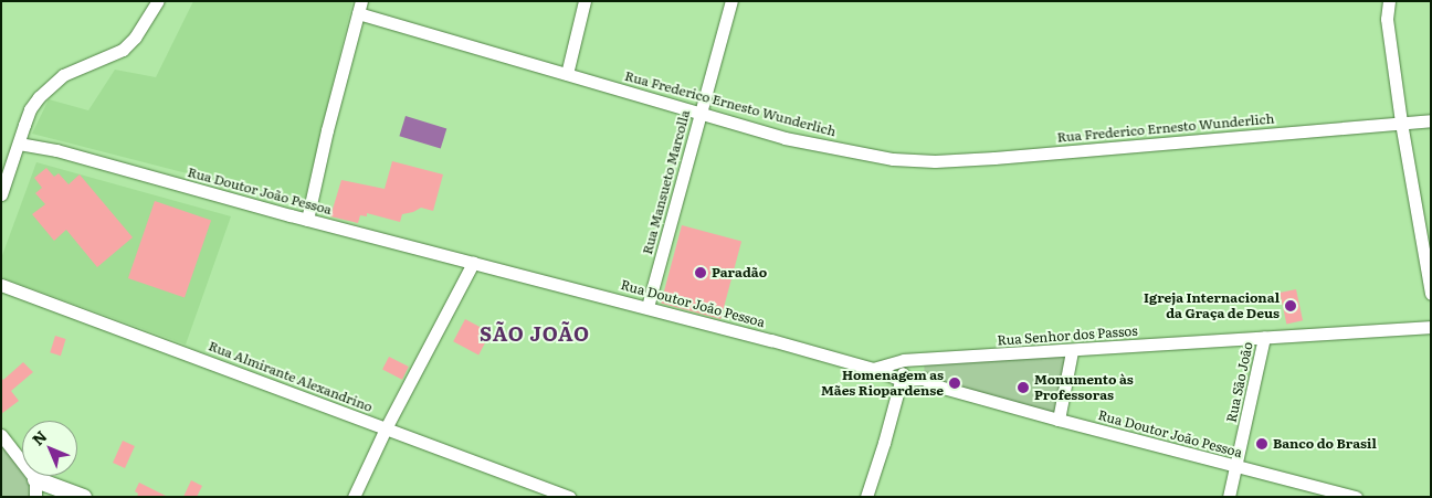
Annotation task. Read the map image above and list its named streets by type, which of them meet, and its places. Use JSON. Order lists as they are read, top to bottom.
{
  "streets": {
    "street": [
      "Rua Frederico Ernesto Wunderlich",
      "Rua Mansueto Marcolla",
      "Rua Doutor João Pessoa",
      "Rua Senhor dos Passos",
      "Rua Almirante Alexandrino",
      "Rua São João"
    ]
  },
  "crossings": [
    ["Rua Frederico Ernesto Wunderlich", "Rua Mansueto Marcolla"],
    ["Rua Mansueto Marcolla", "Rua Doutor João Pessoa"],
    ["Rua Doutor João Pessoa", "Rua Senhor dos Passos"],
    ["Rua Doutor João Pessoa", "Rua São João"],
    ["Rua Senhor dos Passos", "Rua São João"]
  ],
  "districts": ["SÃO JOÃO"],
  "places": [
    "Paradão",
    "Igreja Internacional da Graça de Deus",
    "Homenagem as Mães Riopardense",
    "Monumento às Professoras",
    "Banco do Brasil"
  ],
  "north": "top left"
}
